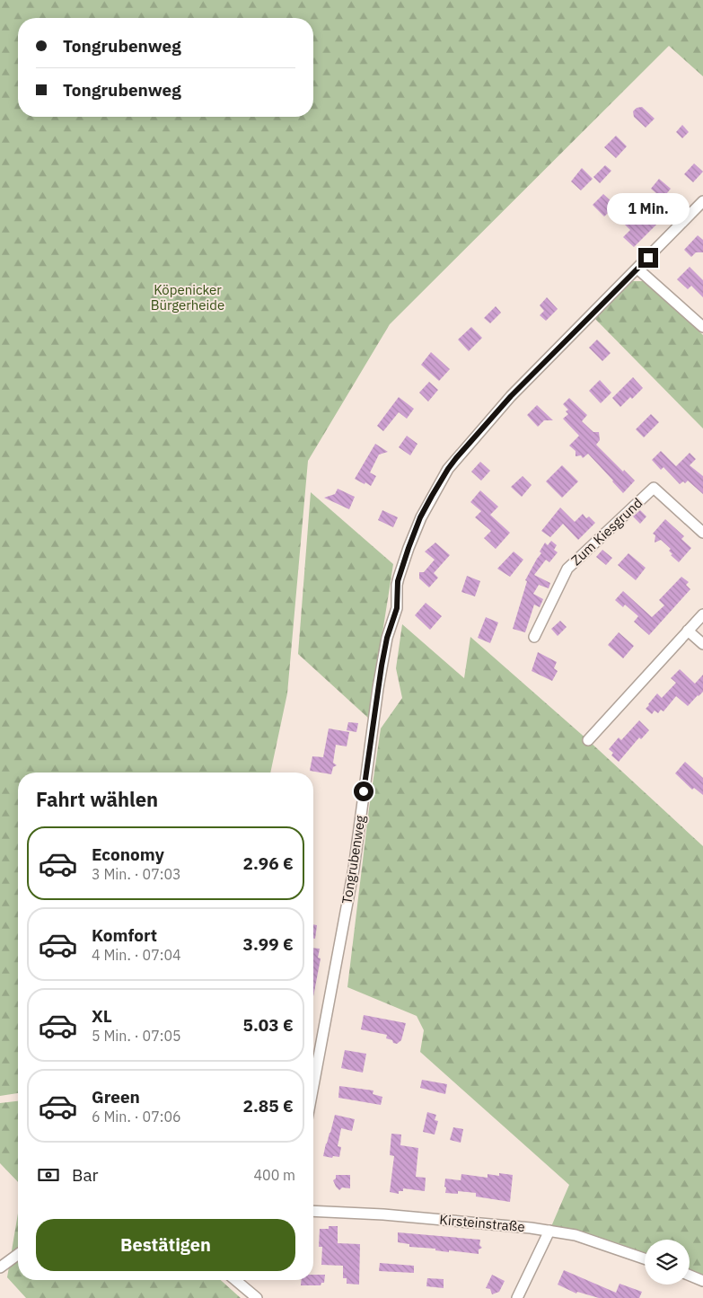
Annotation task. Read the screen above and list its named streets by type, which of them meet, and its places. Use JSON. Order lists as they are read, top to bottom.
{
  "streets": {
    "street": ["Zum Kiesgrund", "Tongrubenweg", "Kirsteinstraße"]
  },
  "parks": ["Köpenicker Bürgerheide"],
  "page": {
    "banner": ["Tongrubenweg", "Tongrubenweg"],
    "bubble": "1 Min.",
    "heading": "Fahrt wählen",
    "list": [
      {
        "name": "Economy",
        "note": "3 Min. · 07:03",
        "value": "2.96 €"
      },
      {
        "name": "Komfort",
        "note": "4 Min. · 07:04",
        "value": "3.99 €"
      },
      {
        "name": "XL",
        "note": "5 Min. · 07:05",
        "value": "5.03 €"
      },
      {
        "name": "Green",
        "note": "6 Min. · 07:06",
        "value": "2.85 €"
      }
    ],
    "pay": ["Bar", "400 m"],
    "buttons": "Bestätigen"
  }
}
